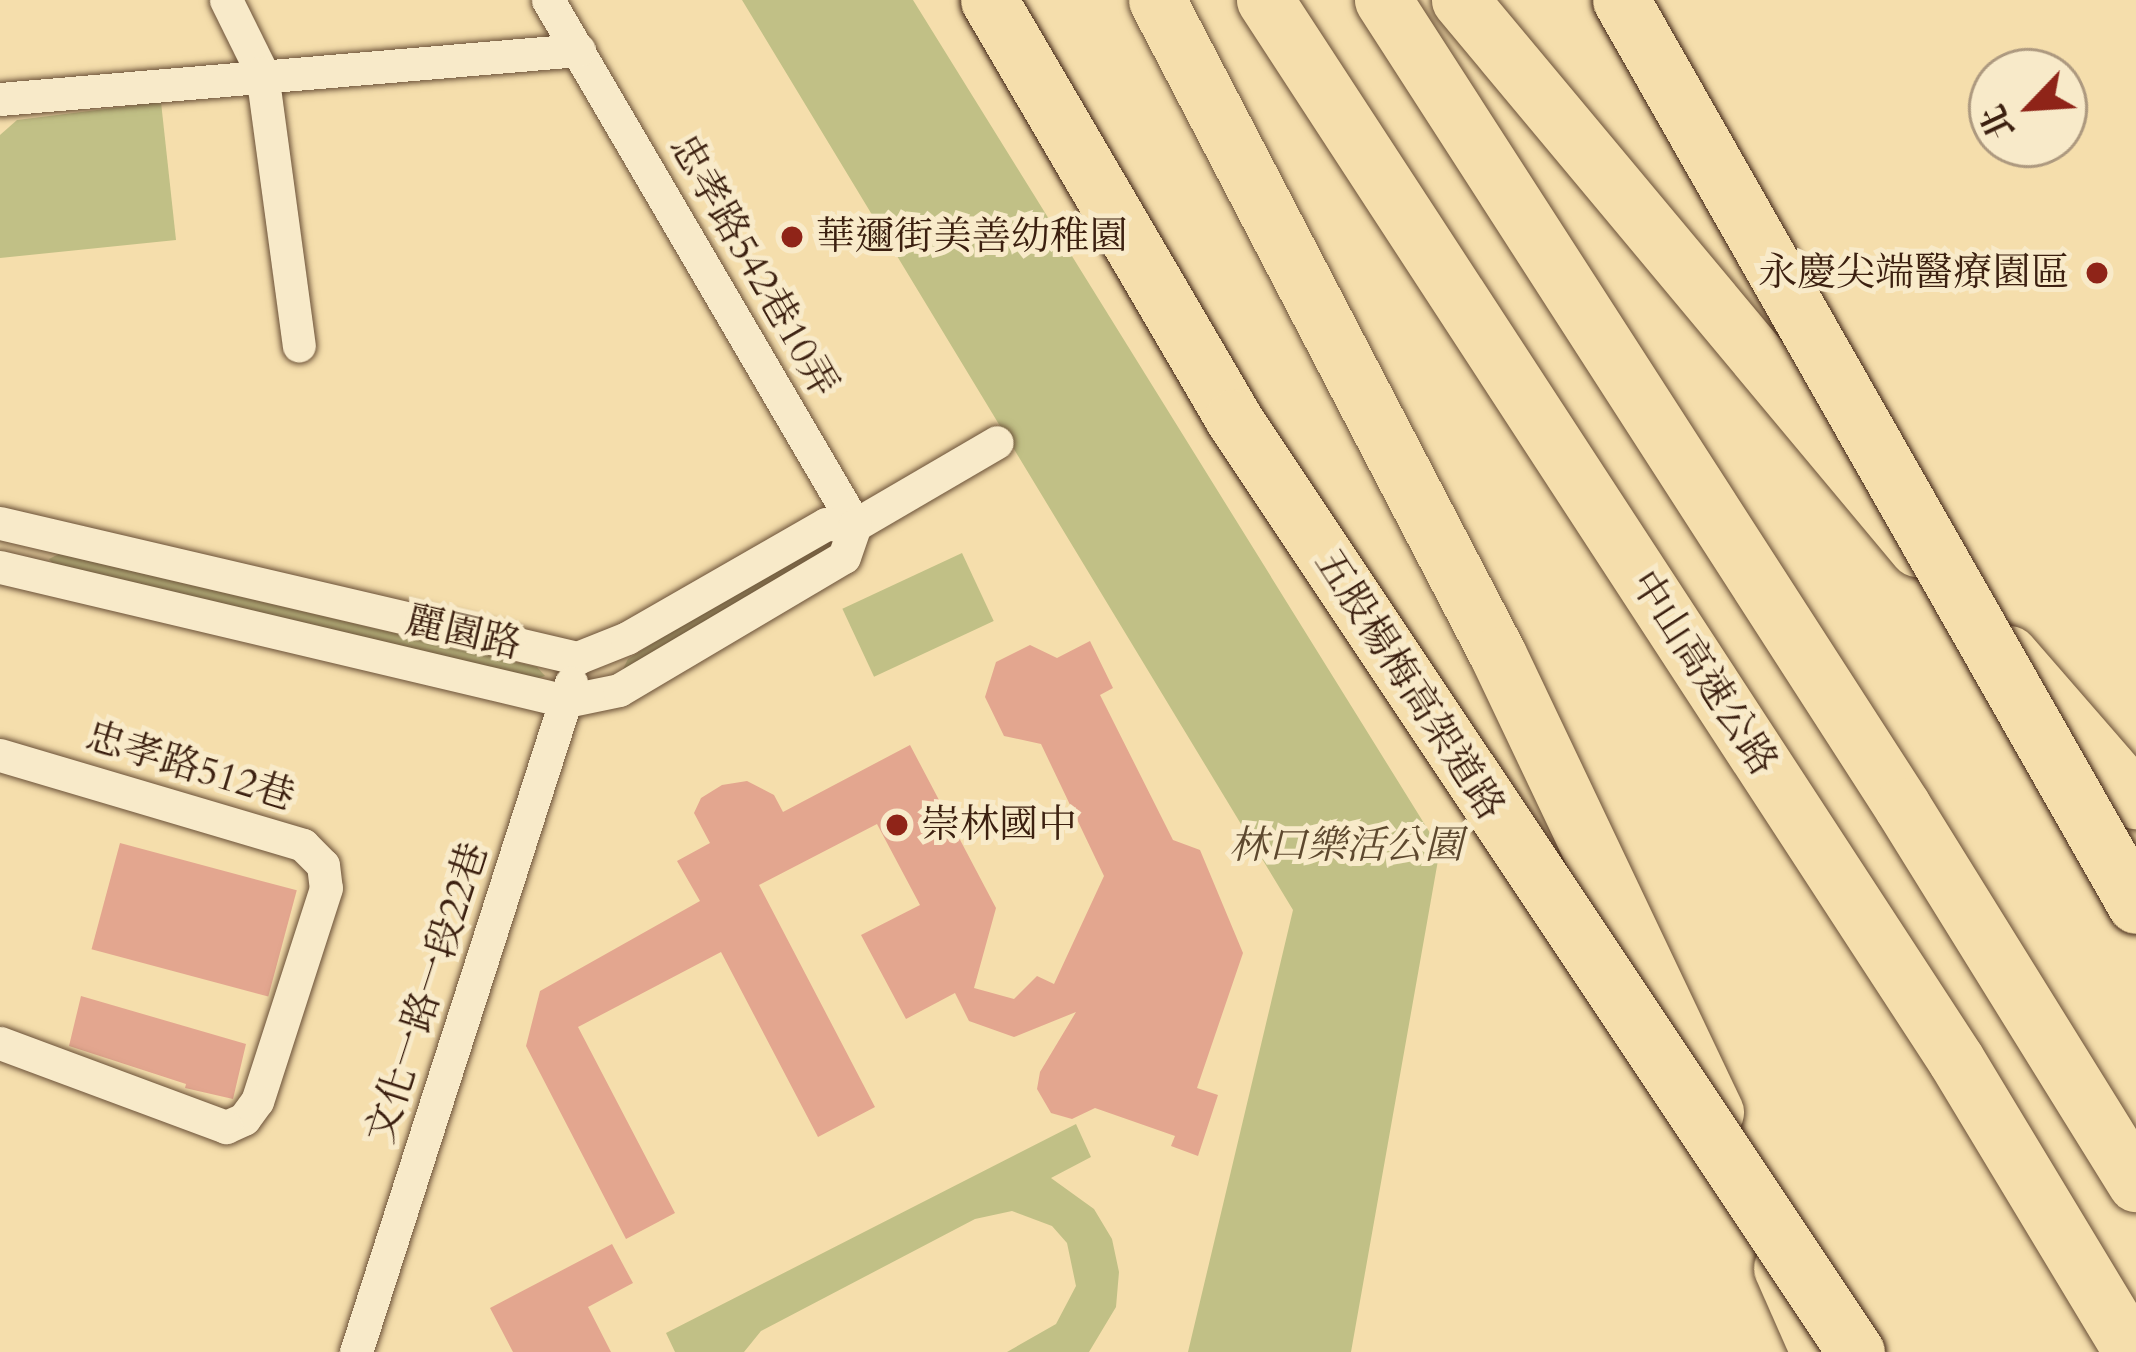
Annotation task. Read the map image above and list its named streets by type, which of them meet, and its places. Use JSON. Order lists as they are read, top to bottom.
{
  "streets": {
    "highway": ["中山高速公路", "五股楊梅高架道路"],
    "street": [
      "忠孝路542巷10弄",
      "麗園路",
      "忠孝路512巷",
      "文化一路一段22巷"
    ]
  },
  "crossings": [
    ["忠孝路542巷10弄", "麗園路"],
    ["麗園路", "文化一路一段22巷"]
  ],
  "parks": ["林口樂活公園"],
  "places": ["華邇街美善幼稚園", "永慶尖端醫療園區", "崇林國中"],
  "north": "bottom left"
}
